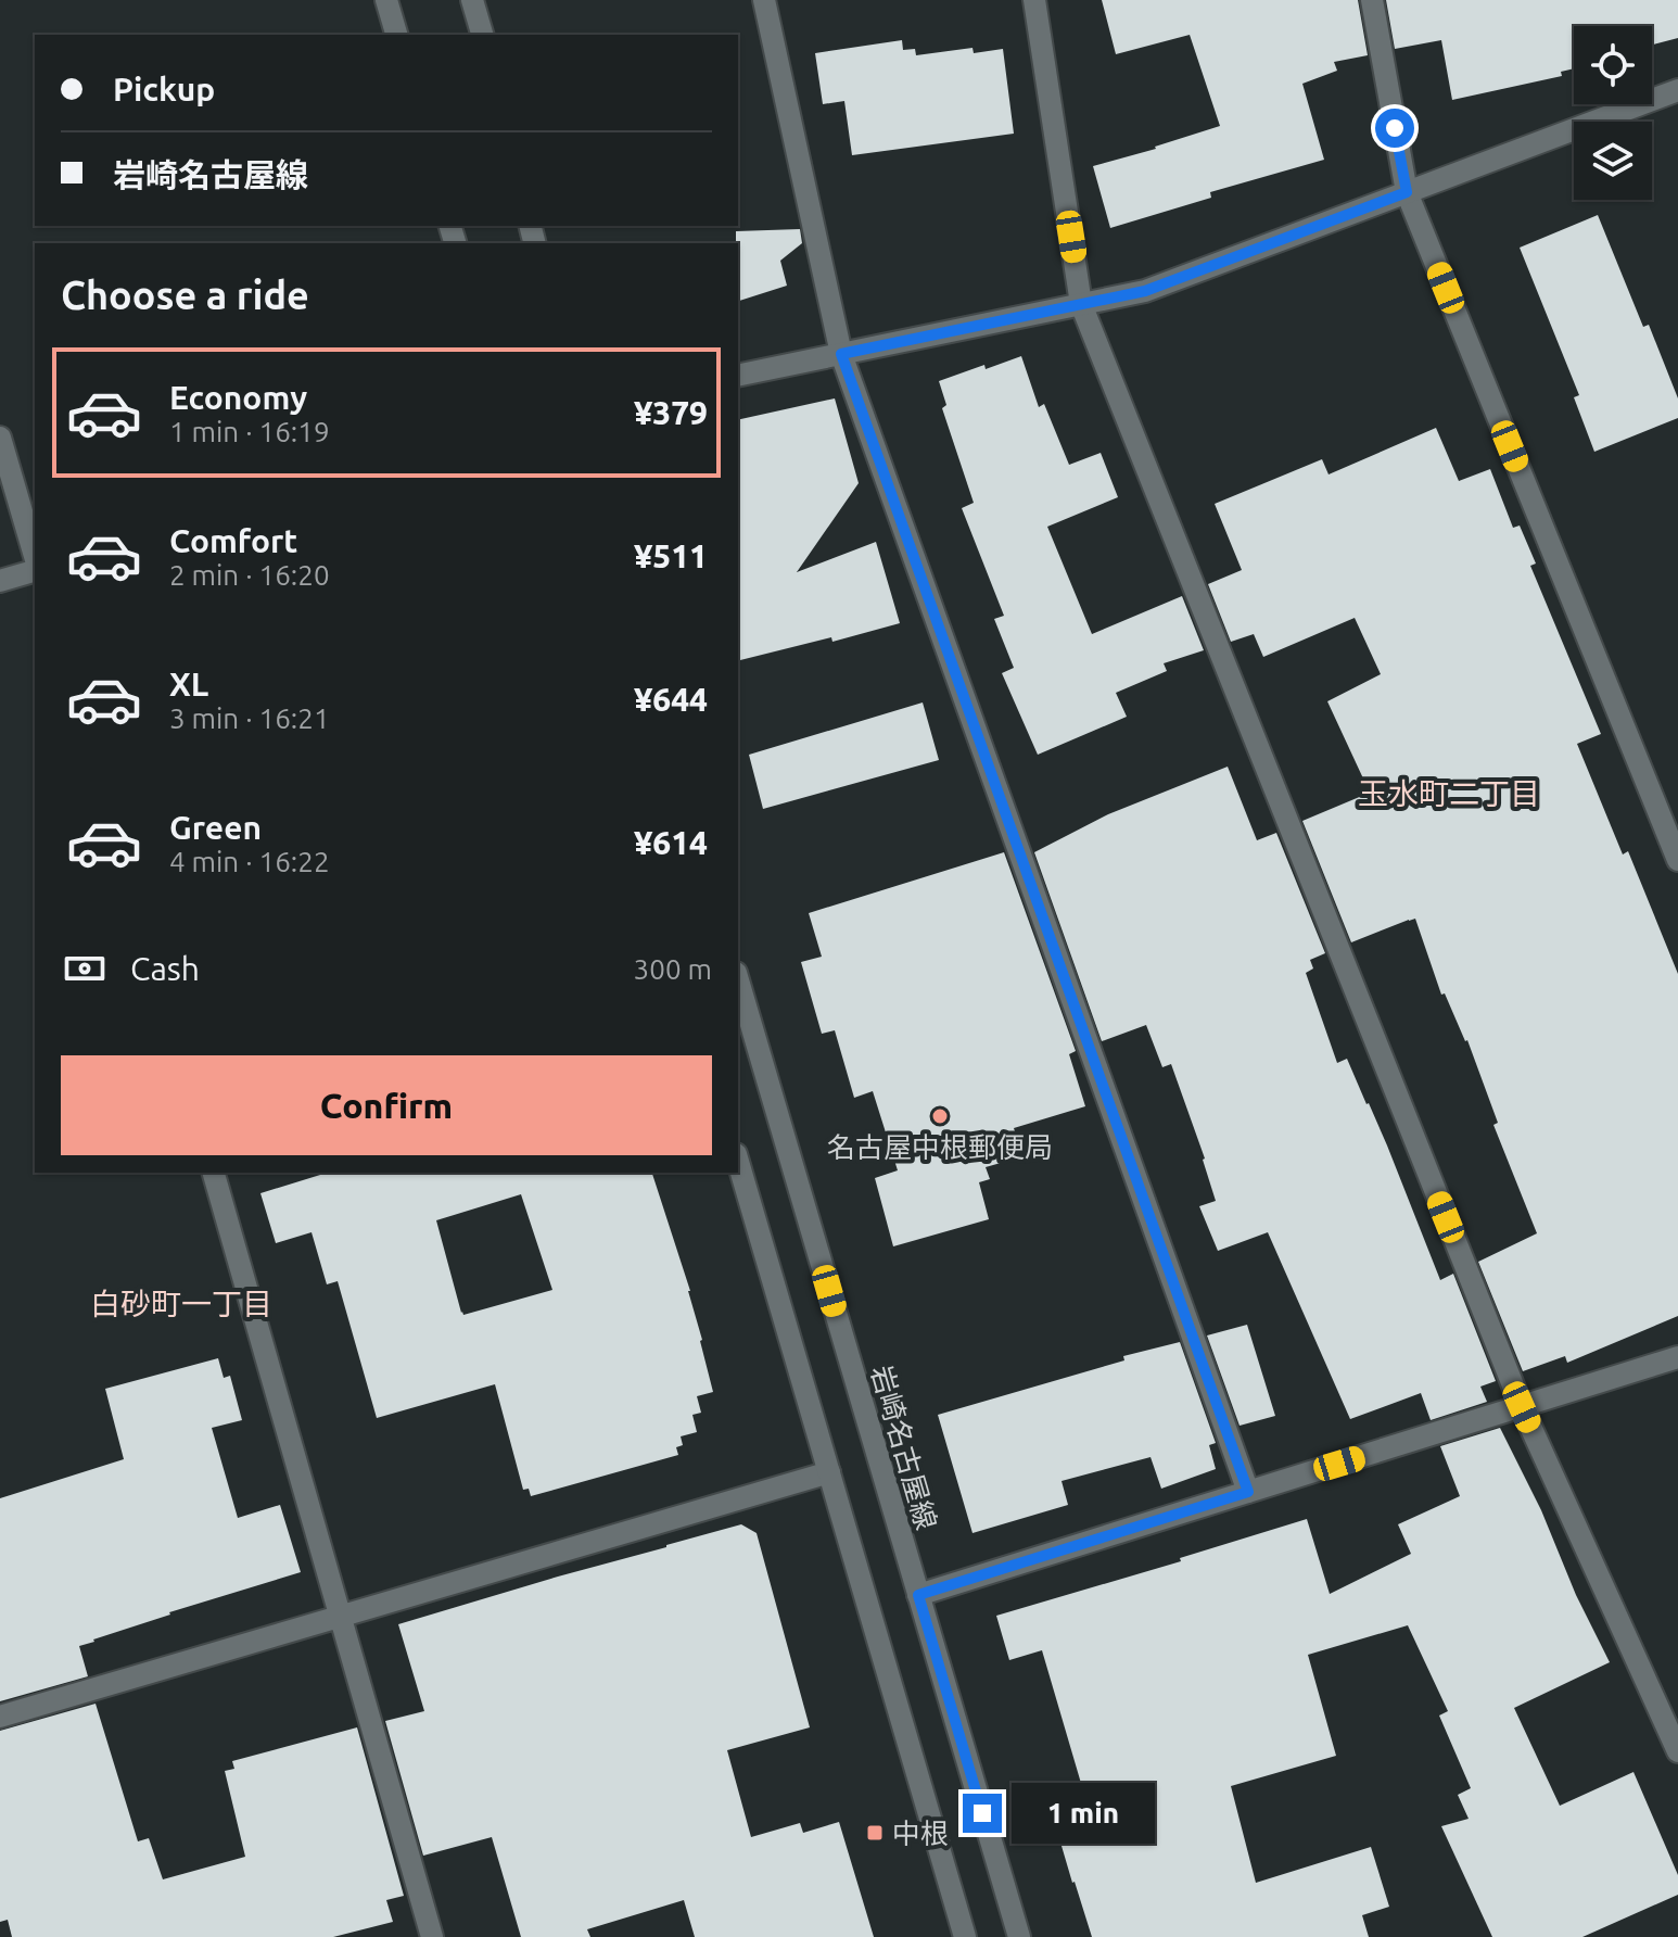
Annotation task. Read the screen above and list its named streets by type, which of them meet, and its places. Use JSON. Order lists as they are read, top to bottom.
{
  "streets": {
    "street": ["岩崎名古屋線"]
  },
  "districts": ["玉水町二丁目", "白砂町一丁目"],
  "places": {
    "other": ["名古屋中根郵便局"],
    "transit": ["中根"]
  },
  "page": {
    "banner": ["Pickup", "岩崎名古屋線"],
    "heading": "Choose a ride",
    "list": [
      {
        "name": "Economy",
        "note": "1 min · 16:19",
        "value": "¥379"
      },
      {
        "name": "Comfort",
        "note": "2 min · 16:20",
        "value": "¥511"
      },
      {
        "name": "XL",
        "note": "3 min · 16:21",
        "value": "¥644"
      },
      {
        "name": "Green",
        "note": "4 min · 16:22",
        "value": "¥614"
      }
    ],
    "pay": ["Cash", "300 m"],
    "buttons": "Confirm",
    "bubble": "1 min"
  }
}
